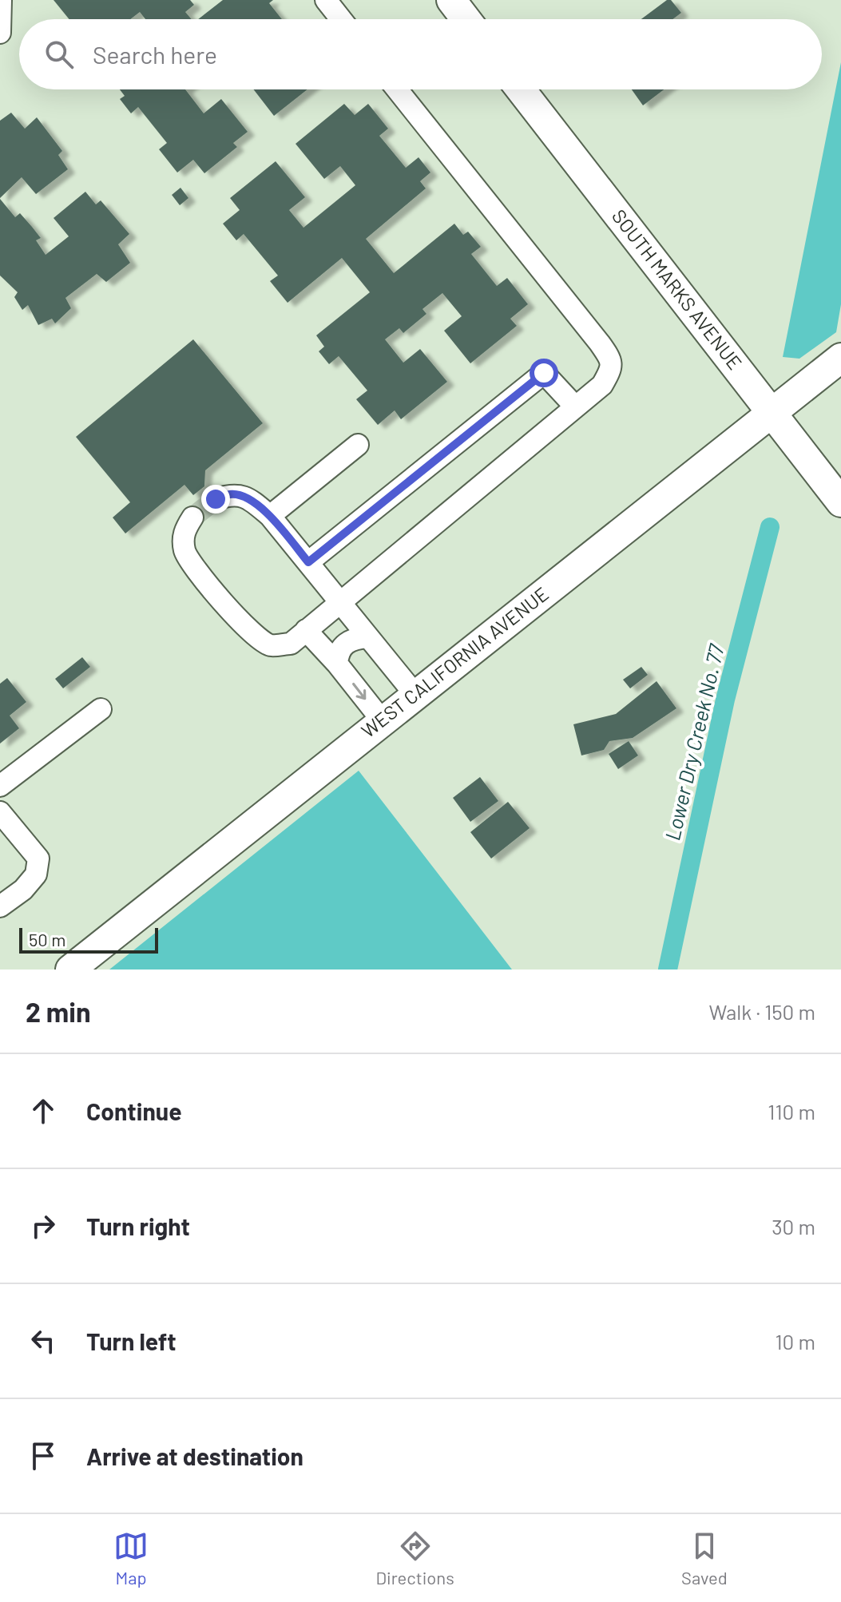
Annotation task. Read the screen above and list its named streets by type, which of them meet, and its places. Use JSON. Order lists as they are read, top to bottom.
{
  "streets": {
    "main road": ["SOUTH MARKS AVENUE", "WEST CALIFORNIA AVENUE"]
  },
  "crossings": [
    ["SOUTH MARKS AVENUE", "WEST CALIFORNIA AVENUE"]
  ],
  "water": ["Lower Dry Creek No. 77"],
  "scale_bar": "50 m",
  "page": {
    "search": "Search here",
    "scale": "50 m",
    "heading": ["2 min", "Walk · 150 m"],
    "list": [
      ["Continue", "110 m"],
      ["Turn right", "30 m"],
      ["Turn left", "10 m"],
      "Arrive at destination"
    ],
    "nav": ["Map", "Directions", "Saved"]
  }
}
